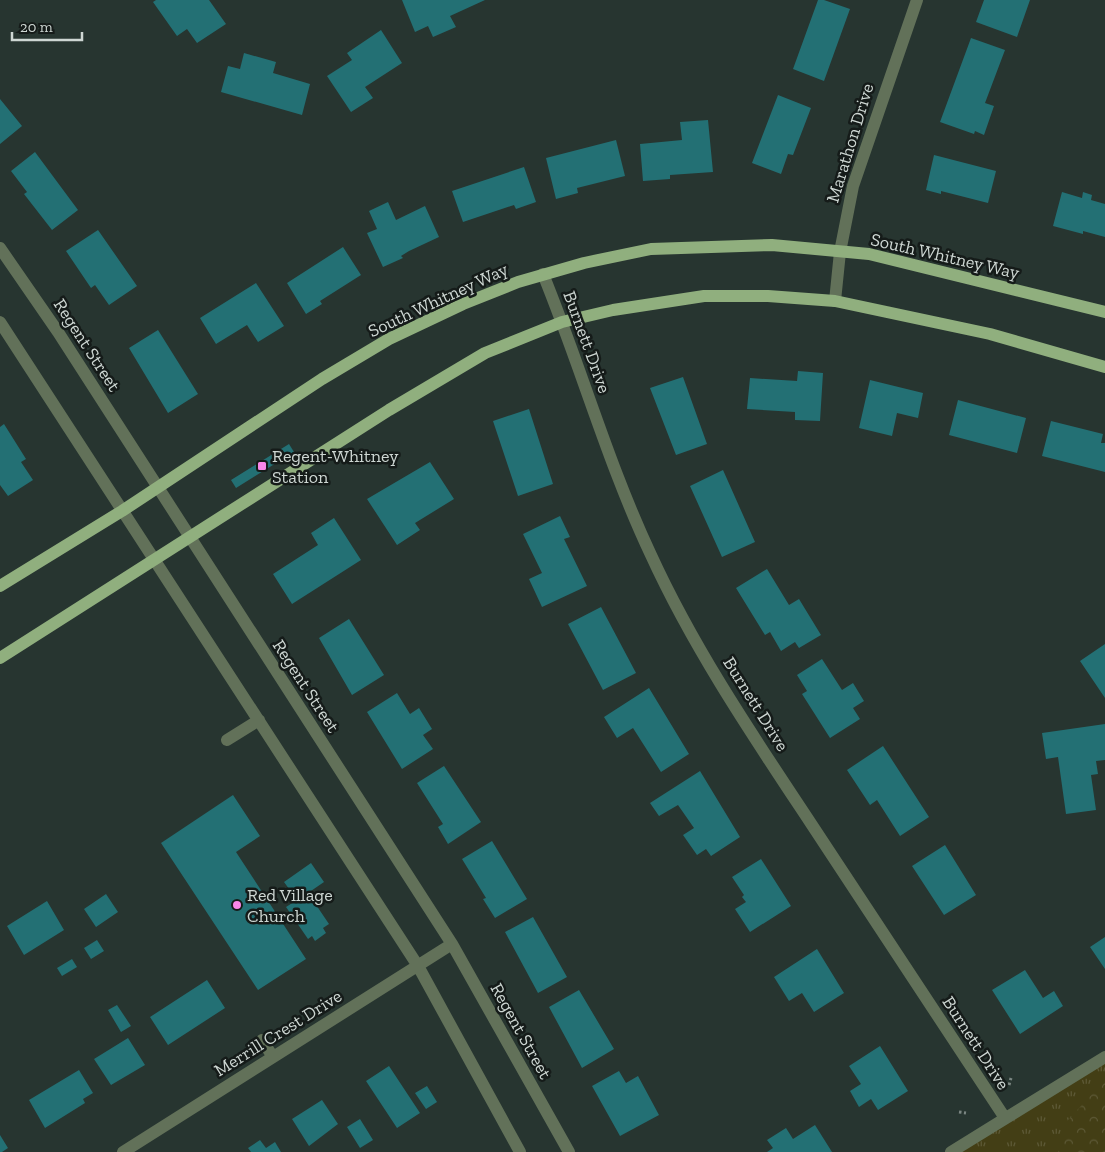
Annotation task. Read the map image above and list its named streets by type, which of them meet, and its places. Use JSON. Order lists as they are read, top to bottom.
{
  "streets": {
    "main road": ["South Whitney Way"],
    "street": [
      "Marathon Drive",
      "Burnett Drive",
      "Regent Street",
      "Merrill Crest Drive"
    ]
  },
  "crossings": [
    ["Marathon Drive", "South Whitney Way"],
    ["South Whitney Way", "Burnett Drive"],
    ["South Whitney Way", "Regent Street"],
    ["Regent Street", "Merrill Crest Drive"]
  ],
  "places": {
    "transit": ["Regent-Whitney Station"],
    "other": ["Red Village Church"]
  },
  "scale_bar": "20 m"
}
